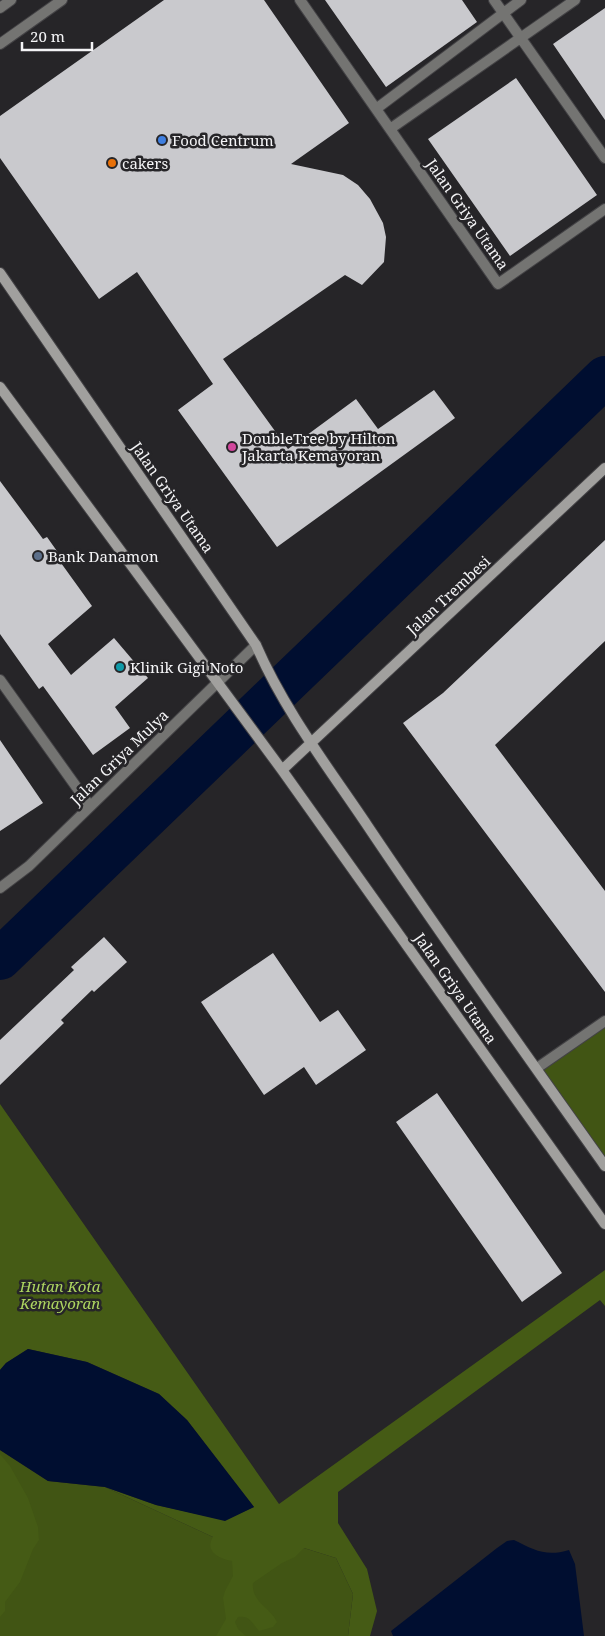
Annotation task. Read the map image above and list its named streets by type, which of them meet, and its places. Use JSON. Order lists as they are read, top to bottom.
{
  "streets": {
    "main road": ["Jalan Griya Utama", "Jalan Trembesi"],
    "street": ["Jalan Griya Mulya"]
  },
  "crossings": [
    ["Jalan Griya Utama", "Jalan Trembesi"],
    ["Jalan Griya Utama", "Jalan Griya Mulya"]
  ],
  "parks": ["Hutan Kota Kemayoran"],
  "places": [
    "Food Centrum",
    "cakers",
    "DoubleTree by Hilton Jakarta Kemayoran",
    "Bank Danamon",
    "Klinik Gigi Noto"
  ],
  "scale_bar": "20 m"
}
